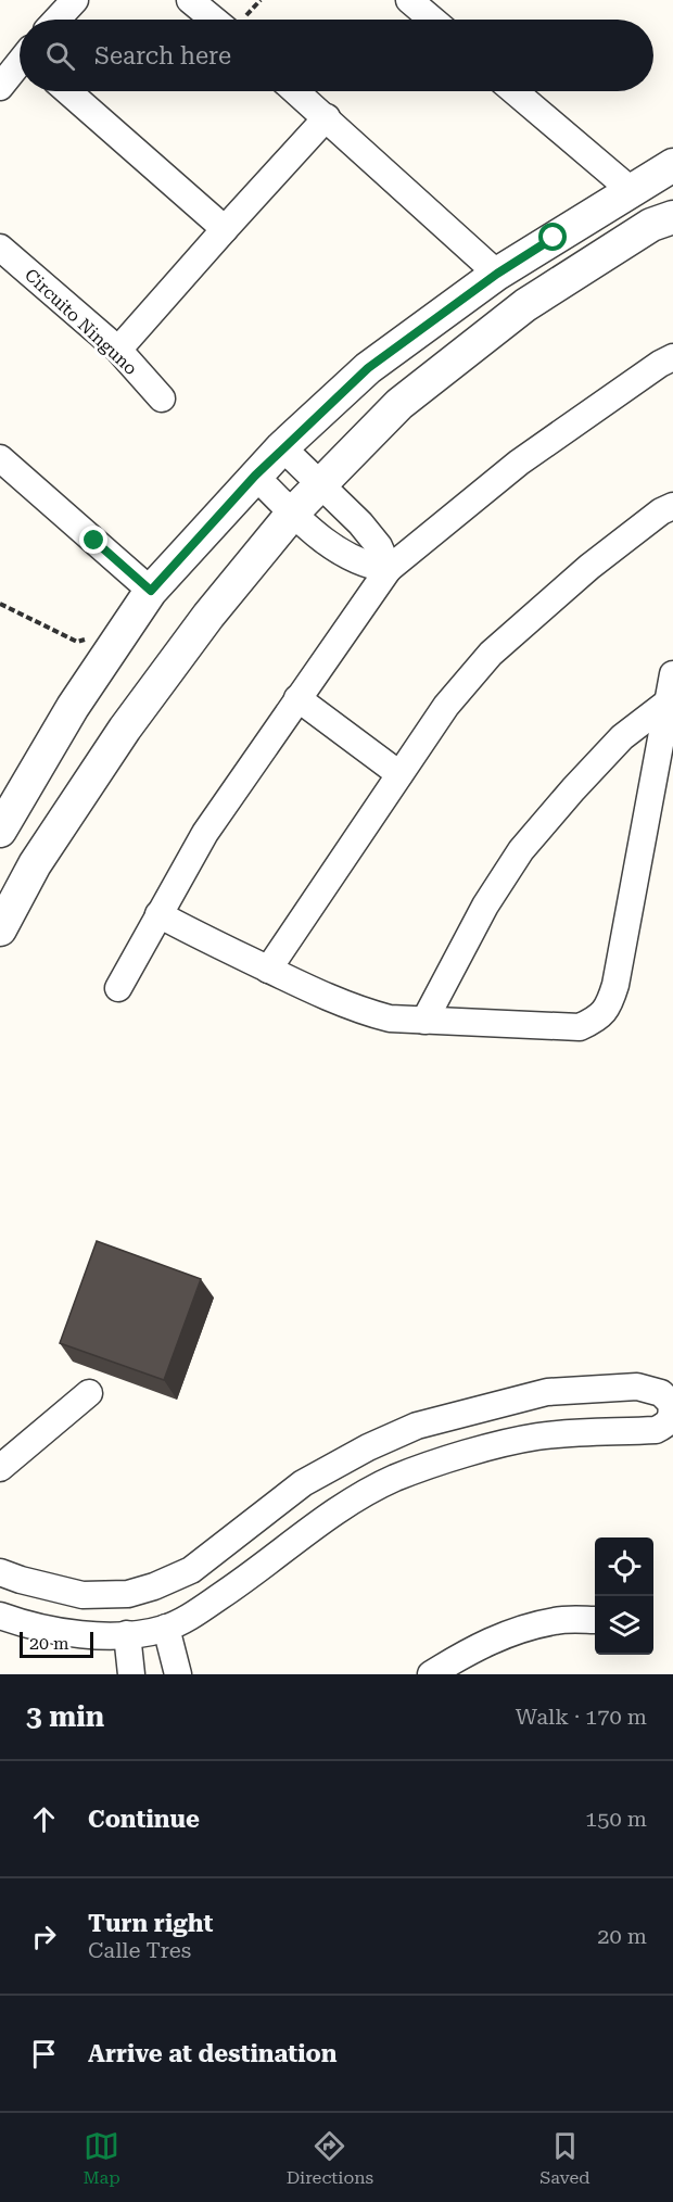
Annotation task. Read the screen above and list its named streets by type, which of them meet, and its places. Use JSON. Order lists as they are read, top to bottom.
{
  "streets": {
    "street": ["Circuito Ninguno"]
  },
  "scale_bar": "20 m",
  "page": {
    "search": "Search here",
    "scale": "20 m",
    "heading": ["3 min", "Walk · 170 m"],
    "list": [
      ["Continue", "150 m"],
      ["Turn right", "Calle Tres", "20 m"],
      "Arrive at destination"
    ],
    "nav": ["Map", "Directions", "Saved"]
  }
}
